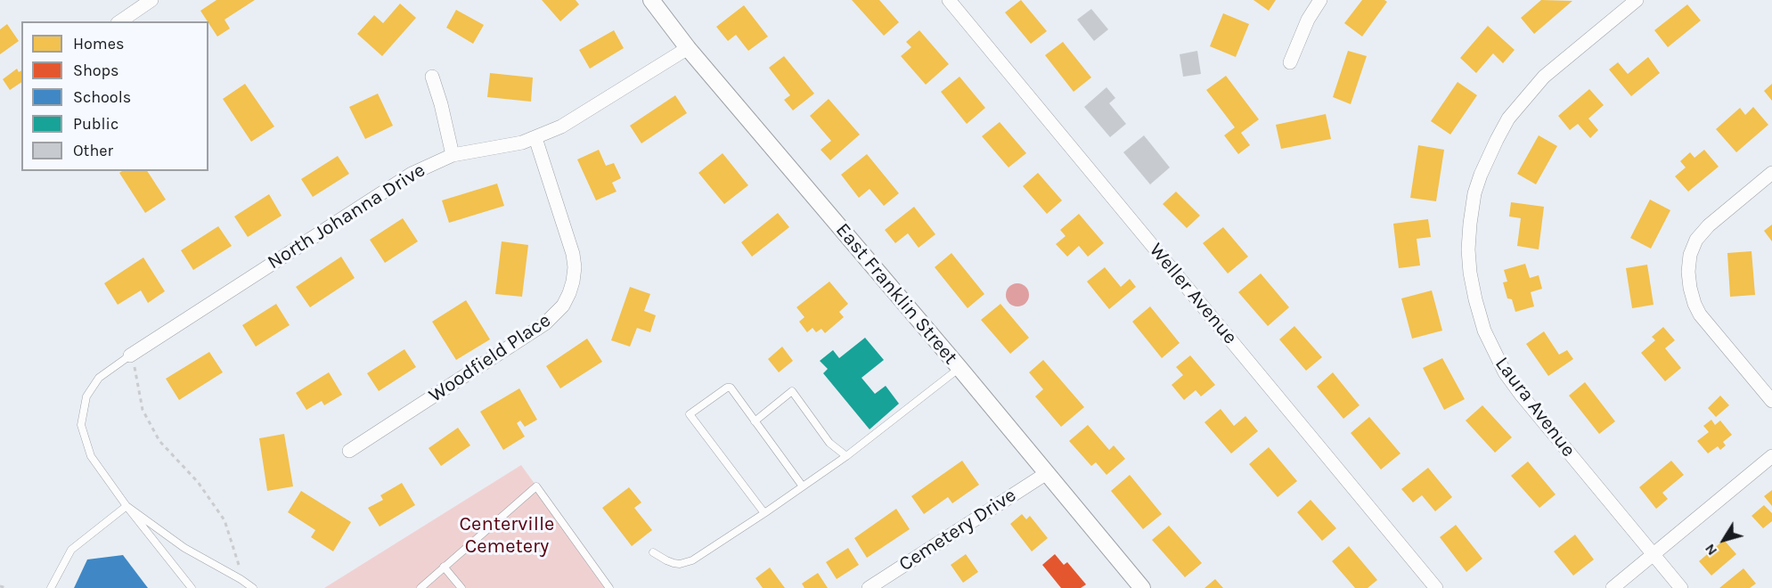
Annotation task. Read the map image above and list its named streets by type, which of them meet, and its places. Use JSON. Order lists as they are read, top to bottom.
{
  "streets": {
    "street": [
      "North Johanna Drive",
      "East Franklin Street",
      "Weller Avenue",
      "Woodfield Place",
      "Laura Avenue",
      "Cemetery Drive"
    ]
  },
  "crossings": [
    ["North Johanna Drive", "East Franklin Street"],
    ["North Johanna Drive", "Woodfield Place"],
    ["East Franklin Street", "Cemetery Drive"]
  ],
  "parks": ["Centerville Cemetery"],
  "legend": [
    "Homes",
    "Shops",
    "Schools",
    "Public",
    "Other"
  ],
  "north": "bottom left"
}
